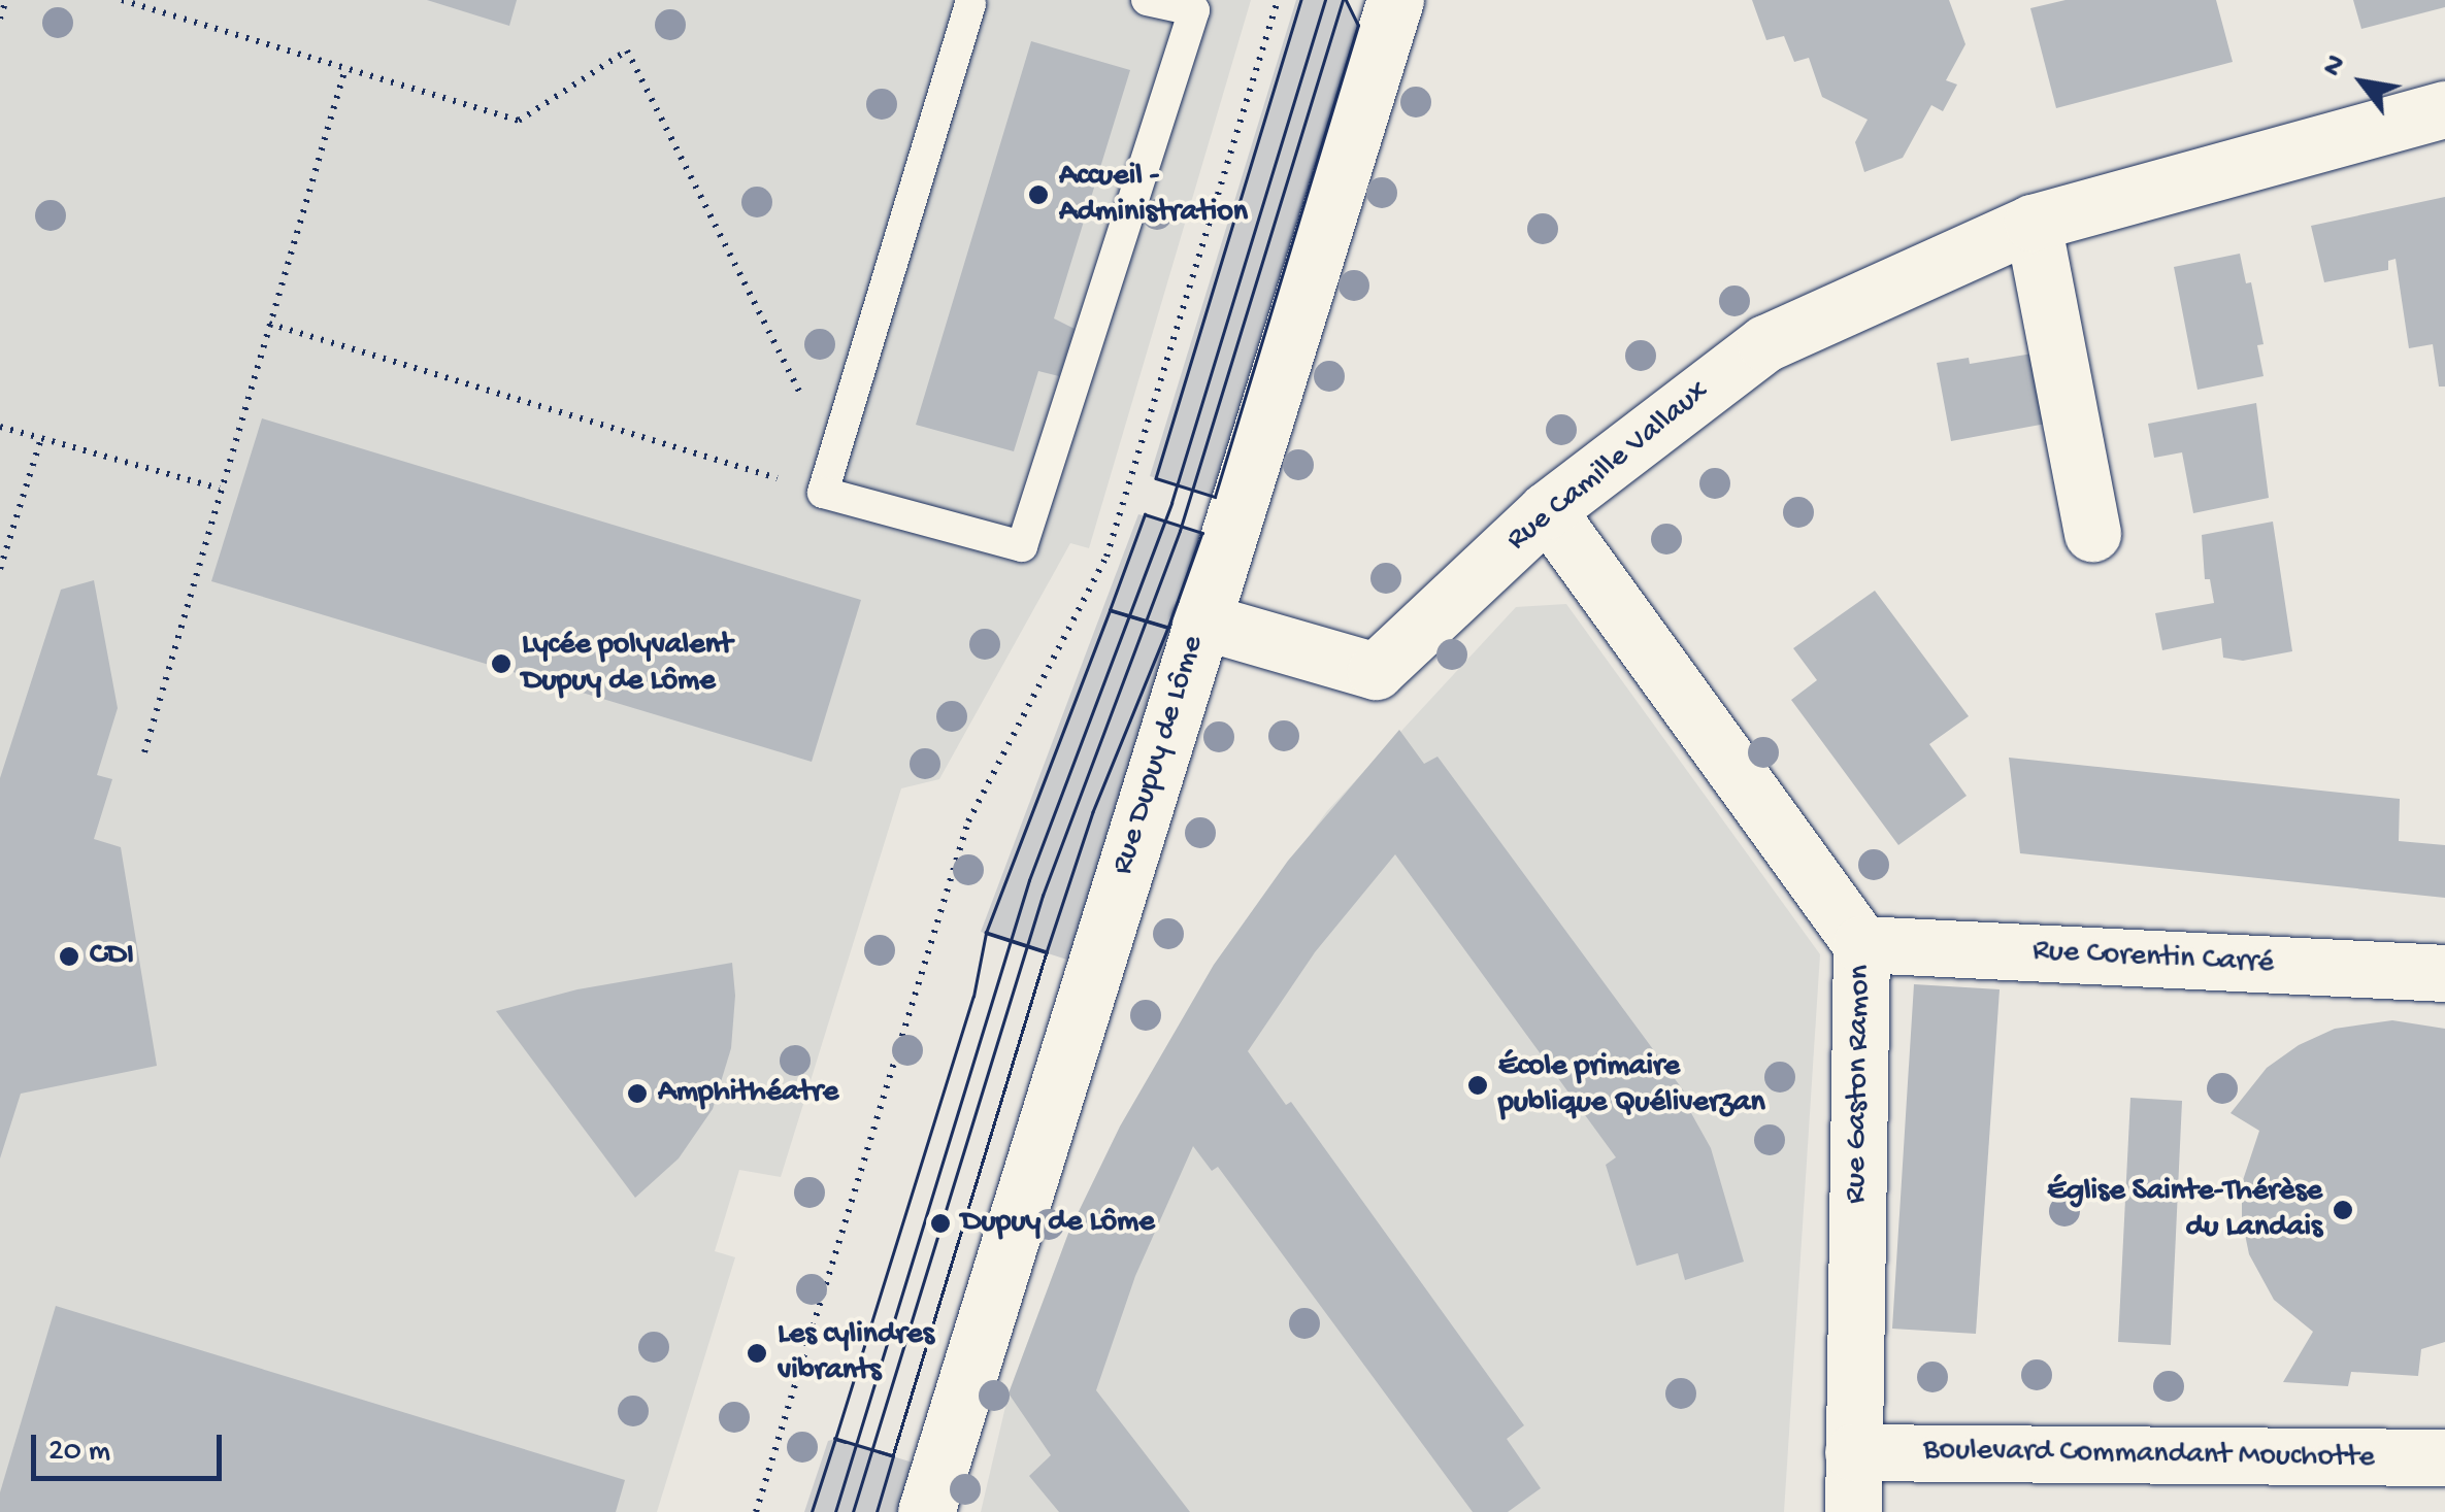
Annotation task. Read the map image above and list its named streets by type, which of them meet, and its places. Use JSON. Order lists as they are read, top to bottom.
{
  "streets": {
    "street": [
      "Rue Camille Vallaux",
      "Rue Dupuy de Lôme",
      "Rue Corentin Carré",
      "Rue Gaston Ramon",
      "Boulevard Commandant Mouchotte"
    ]
  },
  "crossings": [
    ["Rue Camille Vallaux", "Rue Dupuy de Lôme"],
    ["Rue Camille Vallaux", "Rue Gaston Ramon"],
    ["Rue Corentin Carré", "Rue Gaston Ramon"],
    ["Rue Gaston Ramon", "Boulevard Commandant Mouchotte"]
  ],
  "places": [
    "Accueil - Administration",
    "Lycée polyvalent Dupuy de Lôme",
    "CDI",
    "École primaire publique Quéliverzan",
    "Amphithéatre",
    "Église Sainte-Thérèse du Landais",
    "Dupuy de Lôme",
    "Les cylindres vibrants"
  ],
  "scale_bar": "20 m",
  "north": "top left"
}
